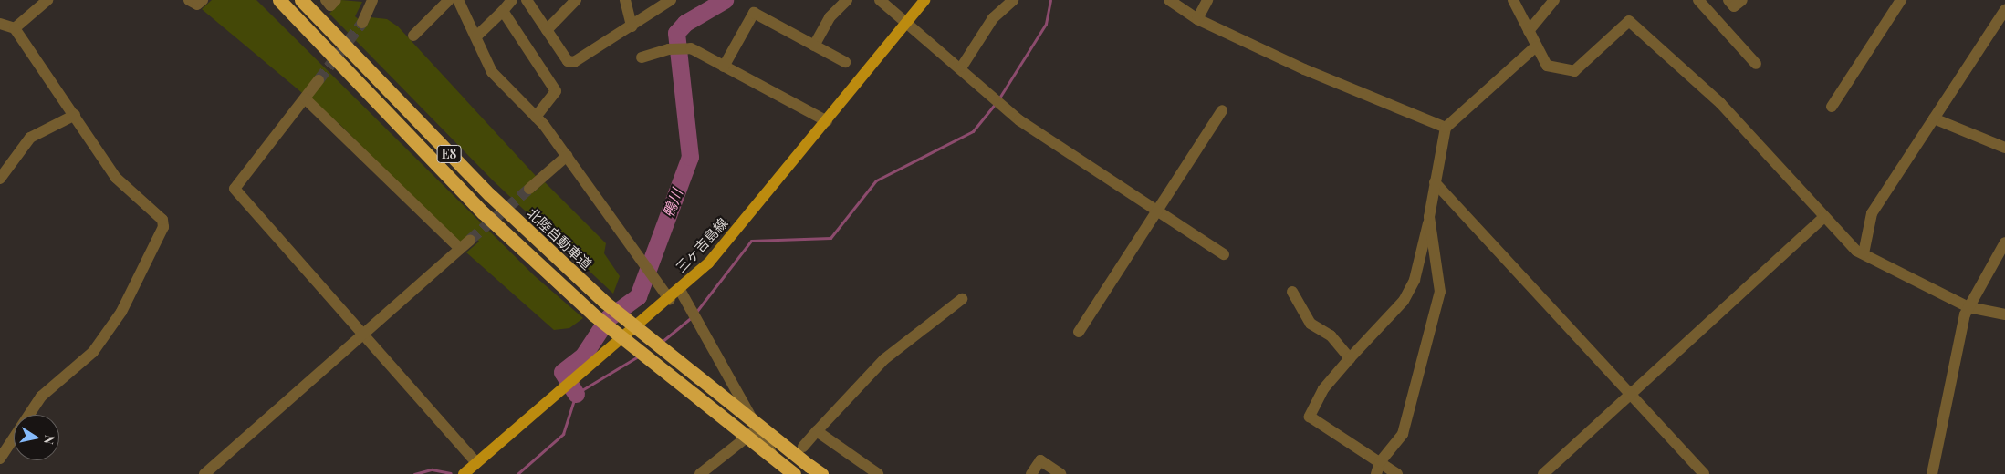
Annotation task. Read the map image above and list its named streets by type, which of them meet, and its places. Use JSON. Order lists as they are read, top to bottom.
{
  "streets": {
    "highway": ["E8", "北陸自動車道"],
    "main road": ["三ヶ吉島線"]
  },
  "water": ["鴨川"],
  "north": "right"
}
